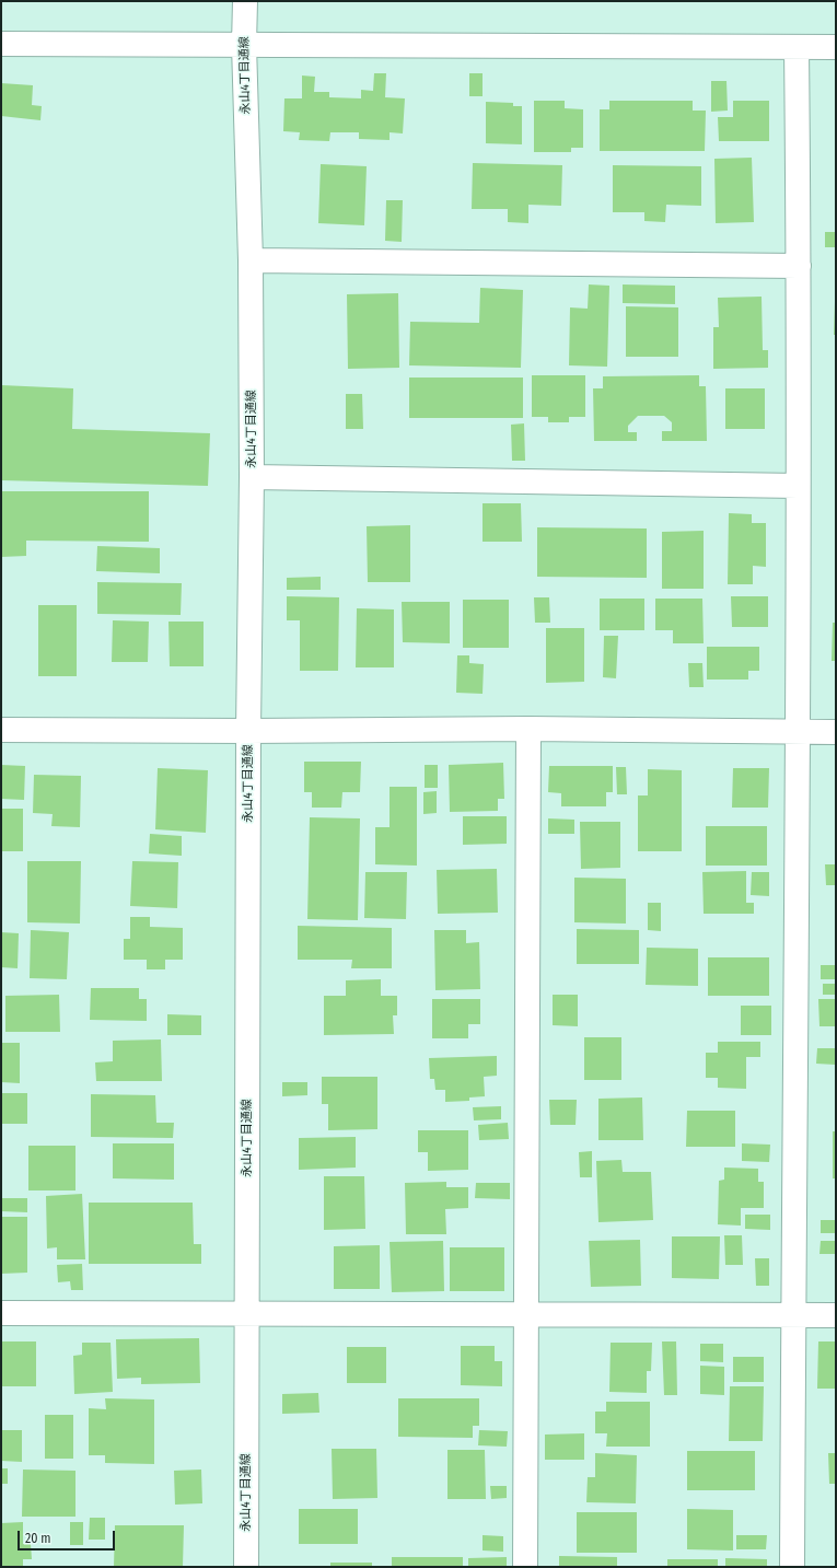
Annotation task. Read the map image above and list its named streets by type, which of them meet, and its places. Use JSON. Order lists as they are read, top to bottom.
{
  "streets": {
    "street": ["永山4丁目通線"]
  },
  "scale_bar": "20 m"
}
